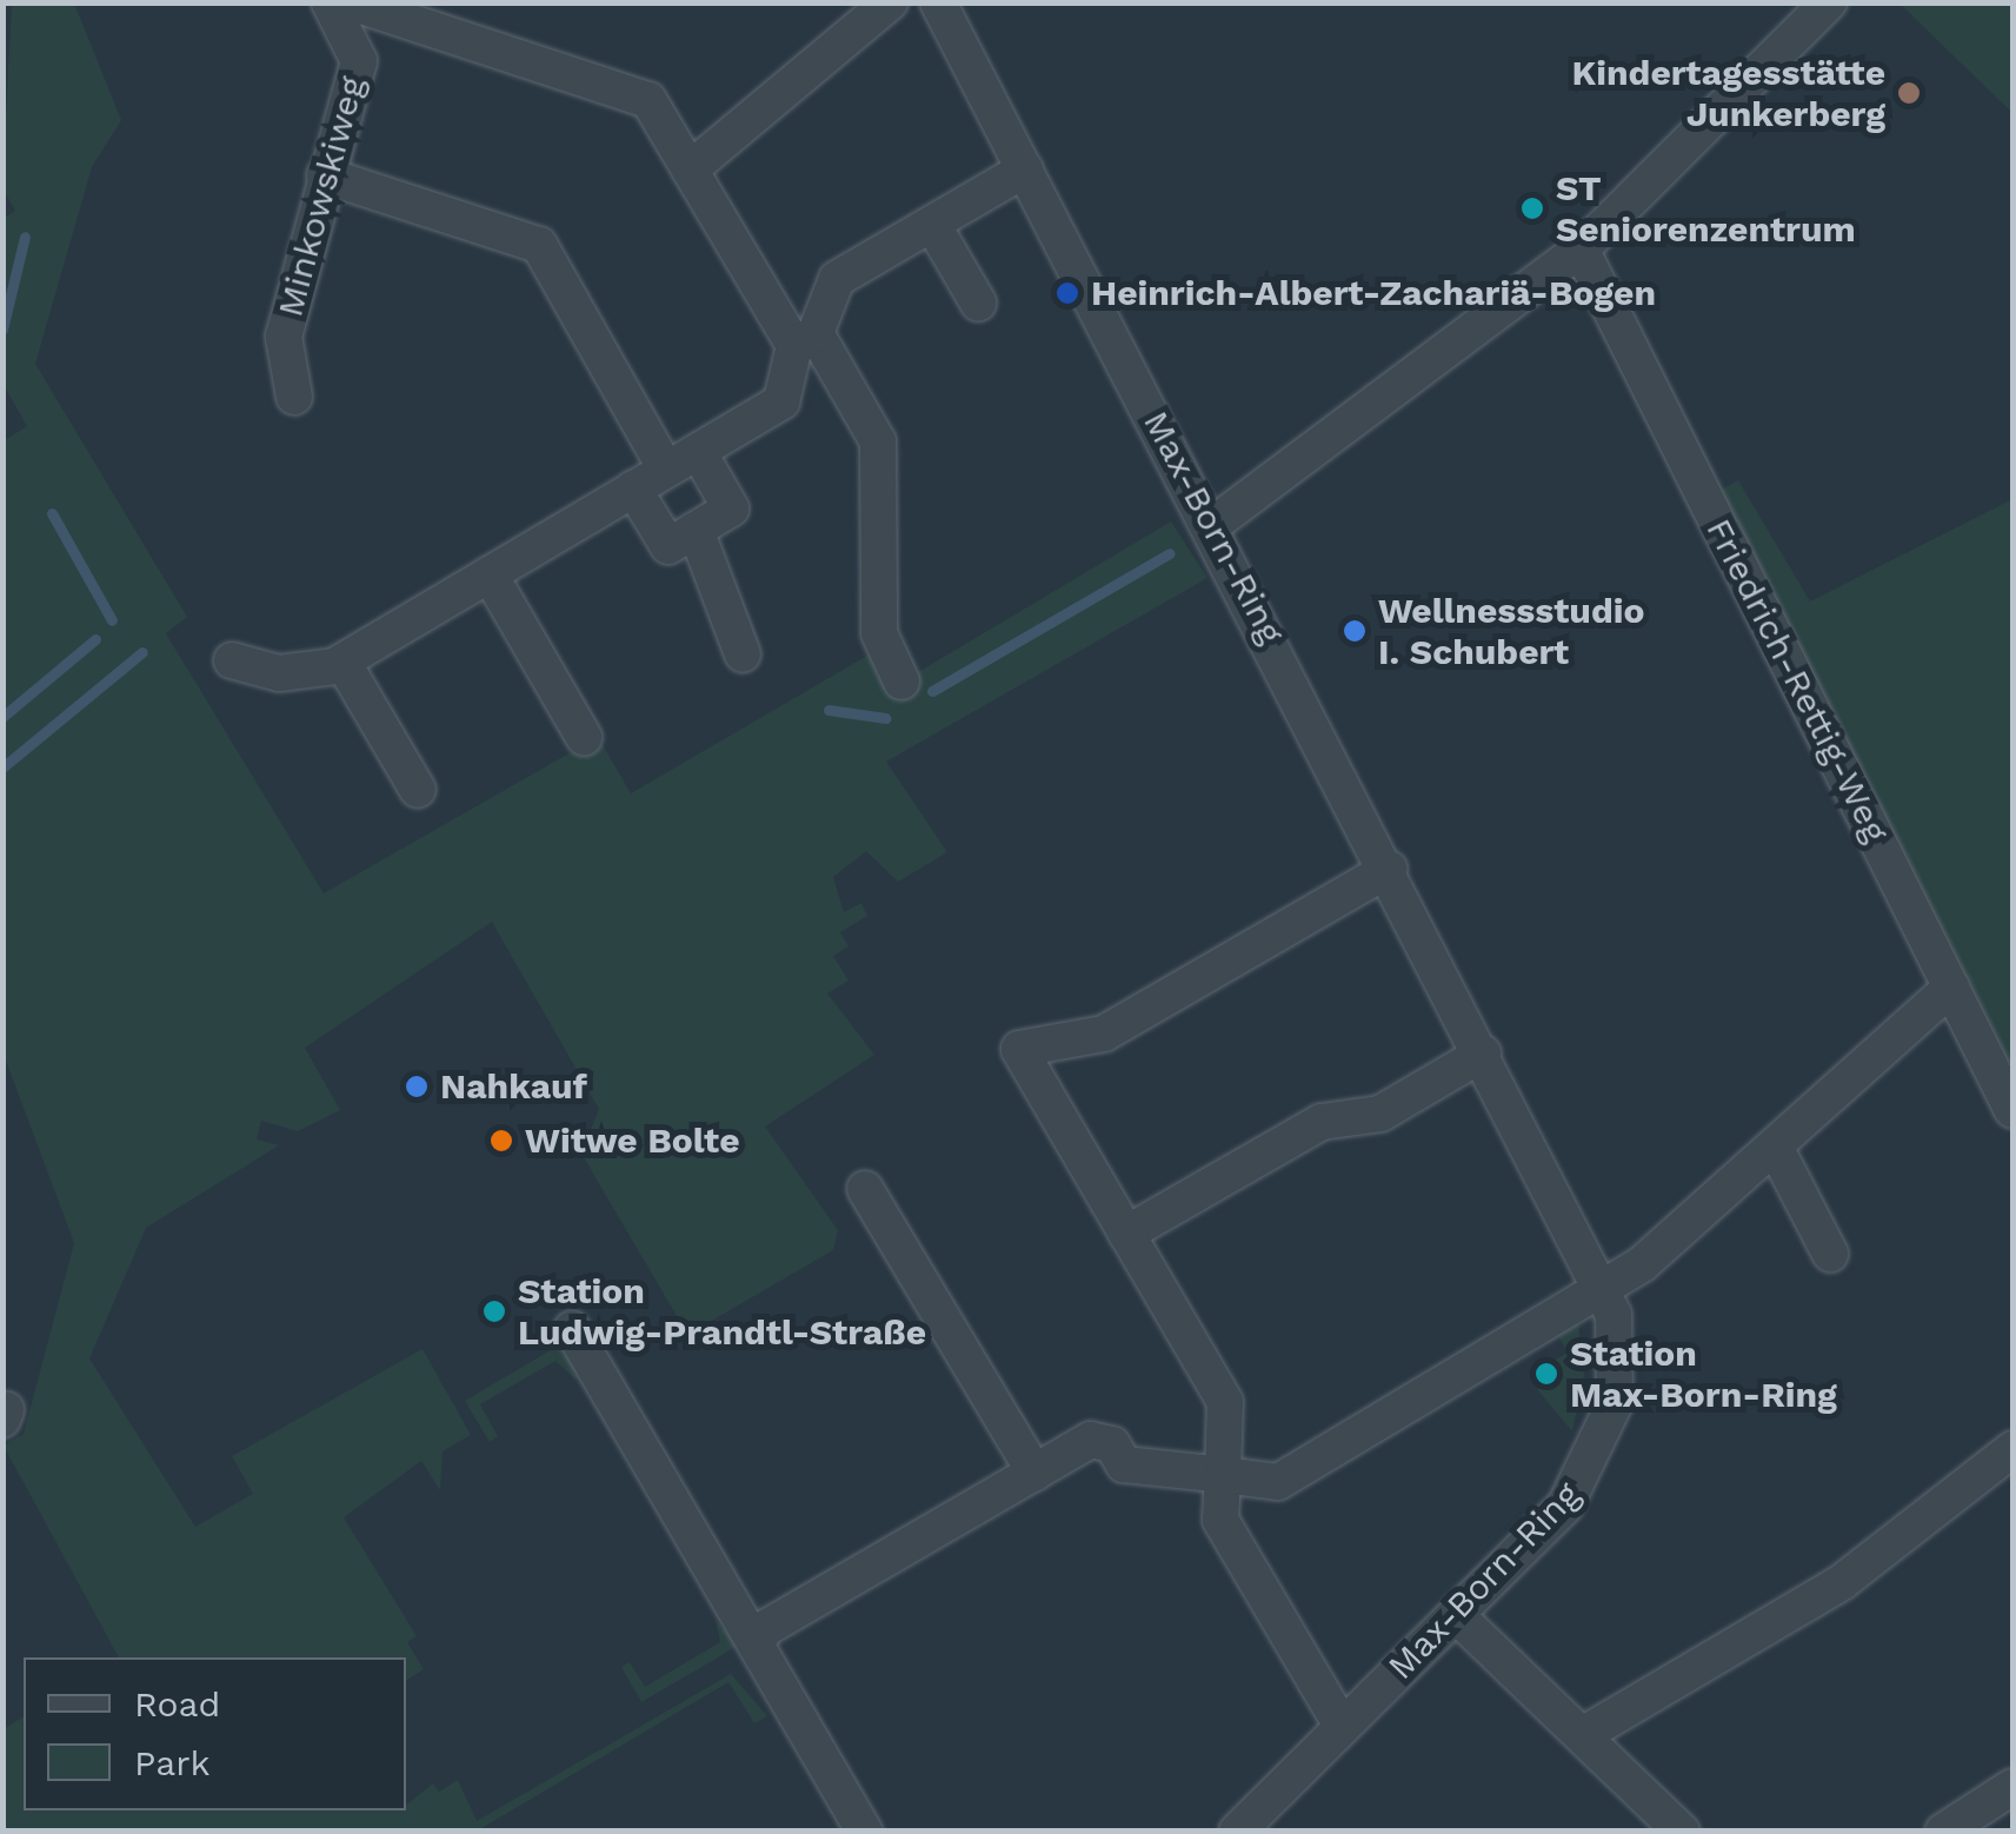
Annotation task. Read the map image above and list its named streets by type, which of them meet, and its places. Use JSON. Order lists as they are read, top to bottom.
{
  "streets": {
    "street": ["Minkowskiweg", "Max-Born-Ring", "Friedrich-Rettig-Weg"]
  },
  "places": [
    "Kindertagesstätte Junkerberg",
    "ST Seniorenzentrum",
    "Heinrich-Albert-Zachariä-Bogen",
    "Wellnessstudio I. Schubert",
    "Nahkauf",
    "Witwe Bolte",
    "Station Ludwig-Prandtl-Straße",
    "Station Max-Born-Ring"
  ],
  "legend": ["Road", "Park"]
}
